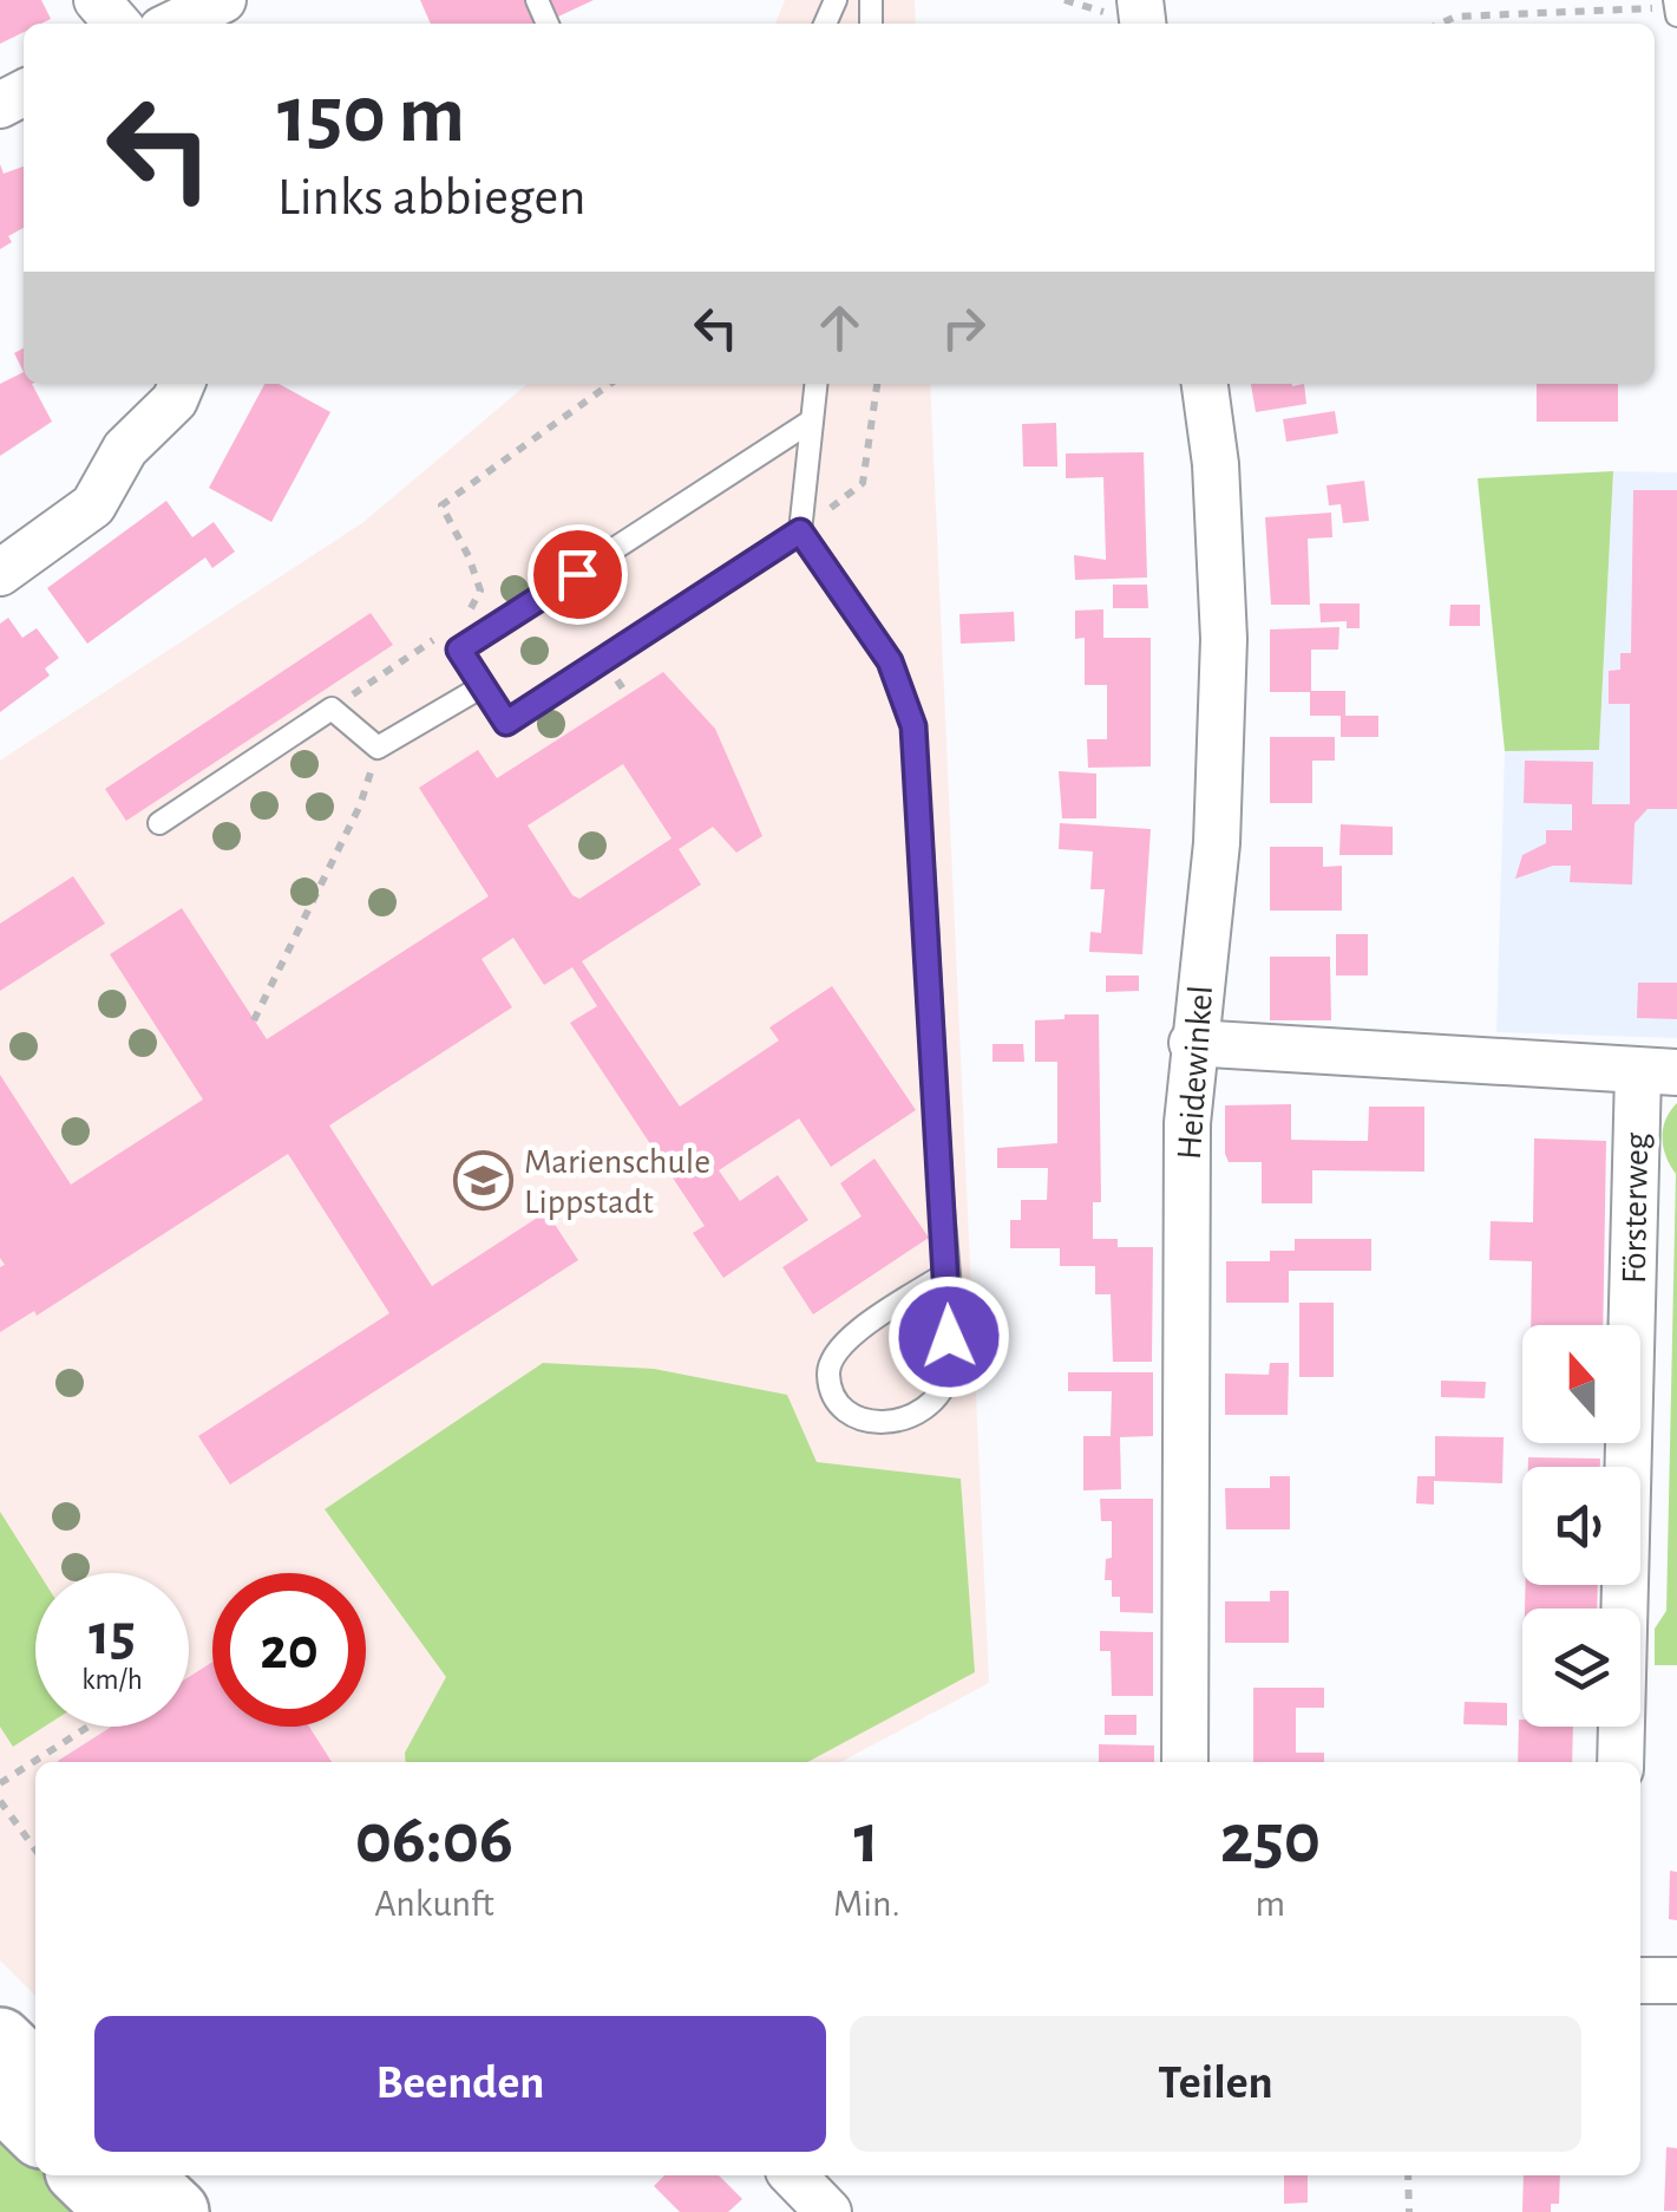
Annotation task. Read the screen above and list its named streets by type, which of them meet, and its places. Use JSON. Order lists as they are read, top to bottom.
{
  "streets": {
    "street": ["Heidewinkel", "Försterweg"]
  },
  "crossings": [
    ["Heidewinkel", "Försterweg"]
  ],
  "places": {
    "school or university": ["Marienschule Lippstadt"]
  },
  "north": "top",
  "page": {
    "turn": ["150 m", "Links abbiegen"],
    "speed": "15 km/h",
    "limit": "20",
    "eta": [
      "06:06",
      "Ankunft",
      "1",
      "Min.",
      "250",
      "m"
    ],
    "buttons": ["Beenden", "Teilen"]
  }
}
